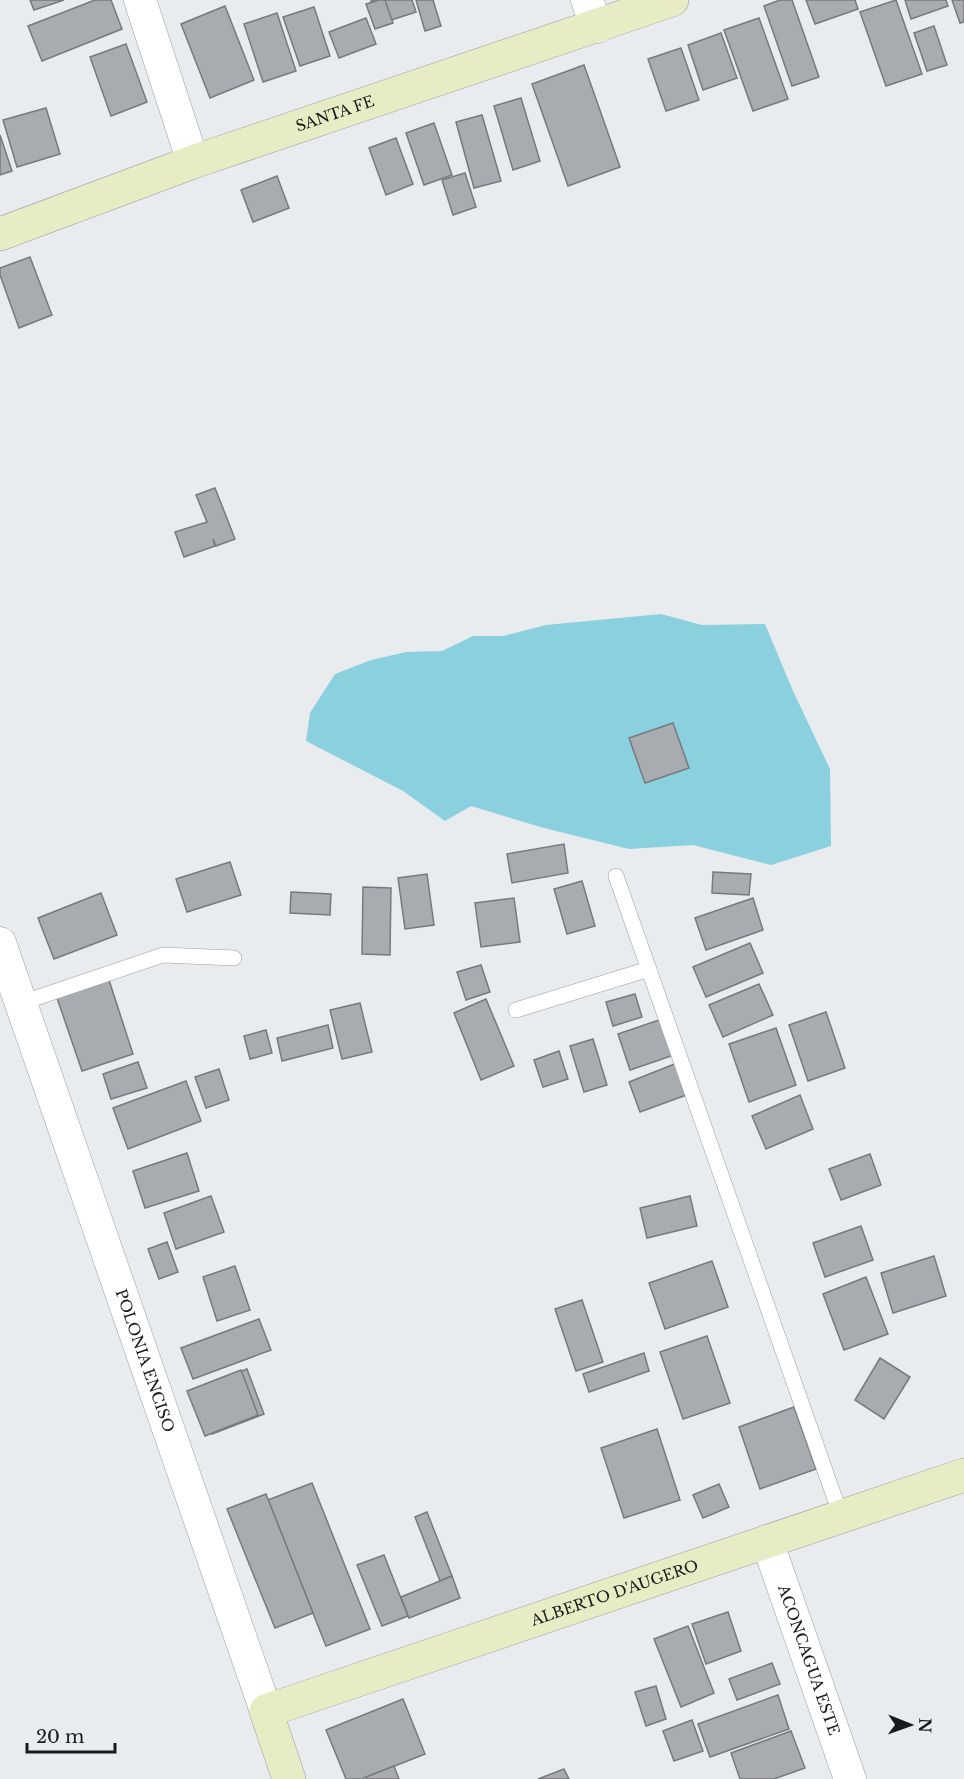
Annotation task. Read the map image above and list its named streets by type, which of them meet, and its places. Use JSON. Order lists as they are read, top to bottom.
{
  "streets": {
    "main road": ["SANTA FE", "POLONIA ENCISO", "ALBERTO D'AUGERO"],
    "street": ["ACONCAGUA ESTE"]
  },
  "crossings": [
    ["POLONIA ENCISO", "ALBERTO D'AUGERO"],
    ["ALBERTO D'AUGERO", "ACONCAGUA ESTE"]
  ],
  "scale_bar": "20 m",
  "north": "right"
}
